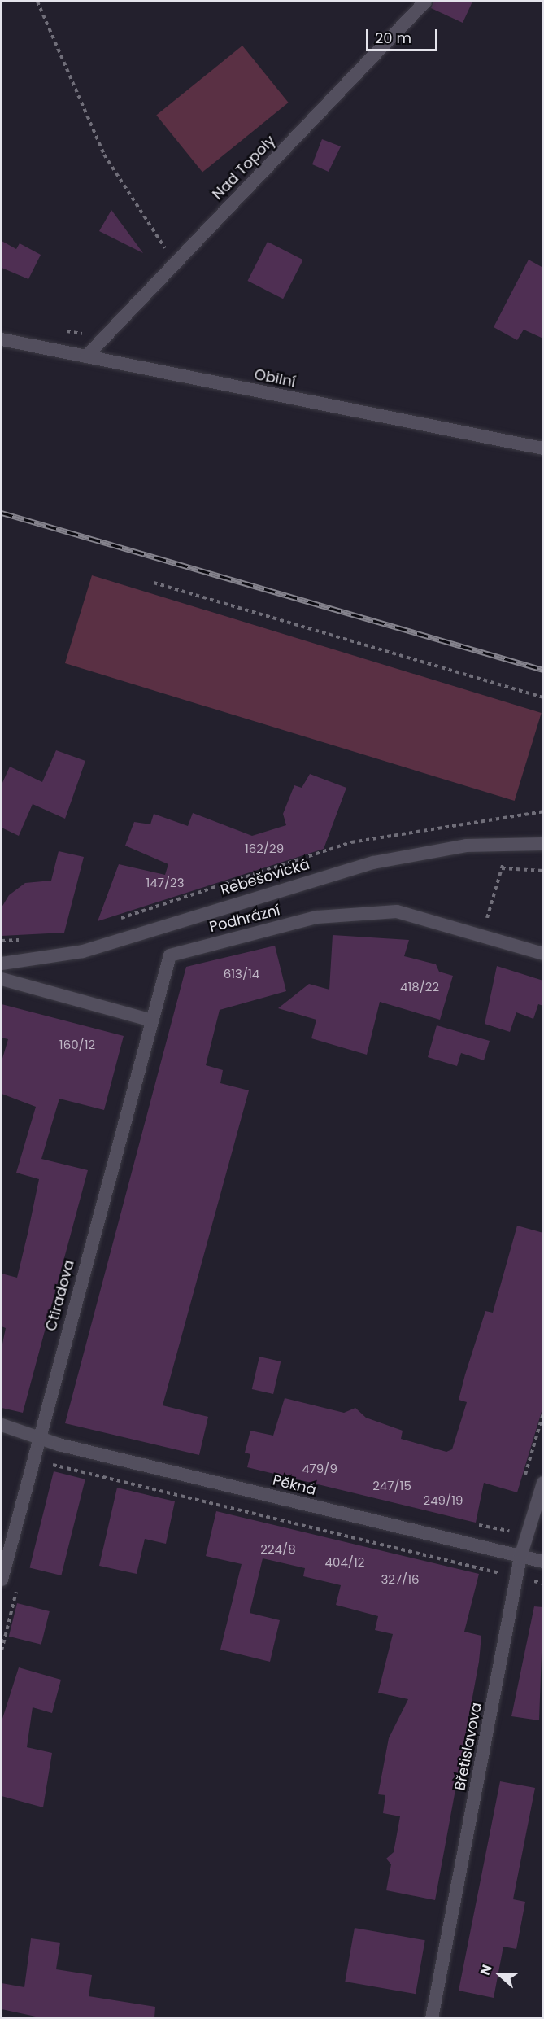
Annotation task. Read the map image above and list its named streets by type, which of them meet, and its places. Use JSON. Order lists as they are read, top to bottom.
{
  "streets": {
    "street": [
      "Nad Topoly",
      "Obilní",
      "Rebešovická",
      "Podhrázní",
      "Ctiradova",
      "Pěkná",
      "Břetislavova"
    ]
  },
  "crossings": [
    ["Nad Topoly", "Obilní"],
    ["Podhrázní", "Ctiradova"],
    ["Ctiradova", "Pěkná"],
    ["Pěkná", "Břetislavova"]
  ],
  "house_numbers": [
    "162/29",
    "147/23",
    "613/14",
    "418/22",
    "160/12",
    "479/9",
    "247/15",
    "249/19",
    "224/8",
    "404/12",
    "327/16"
  ],
  "scale_bar": "20 m",
  "north": "left"
}
